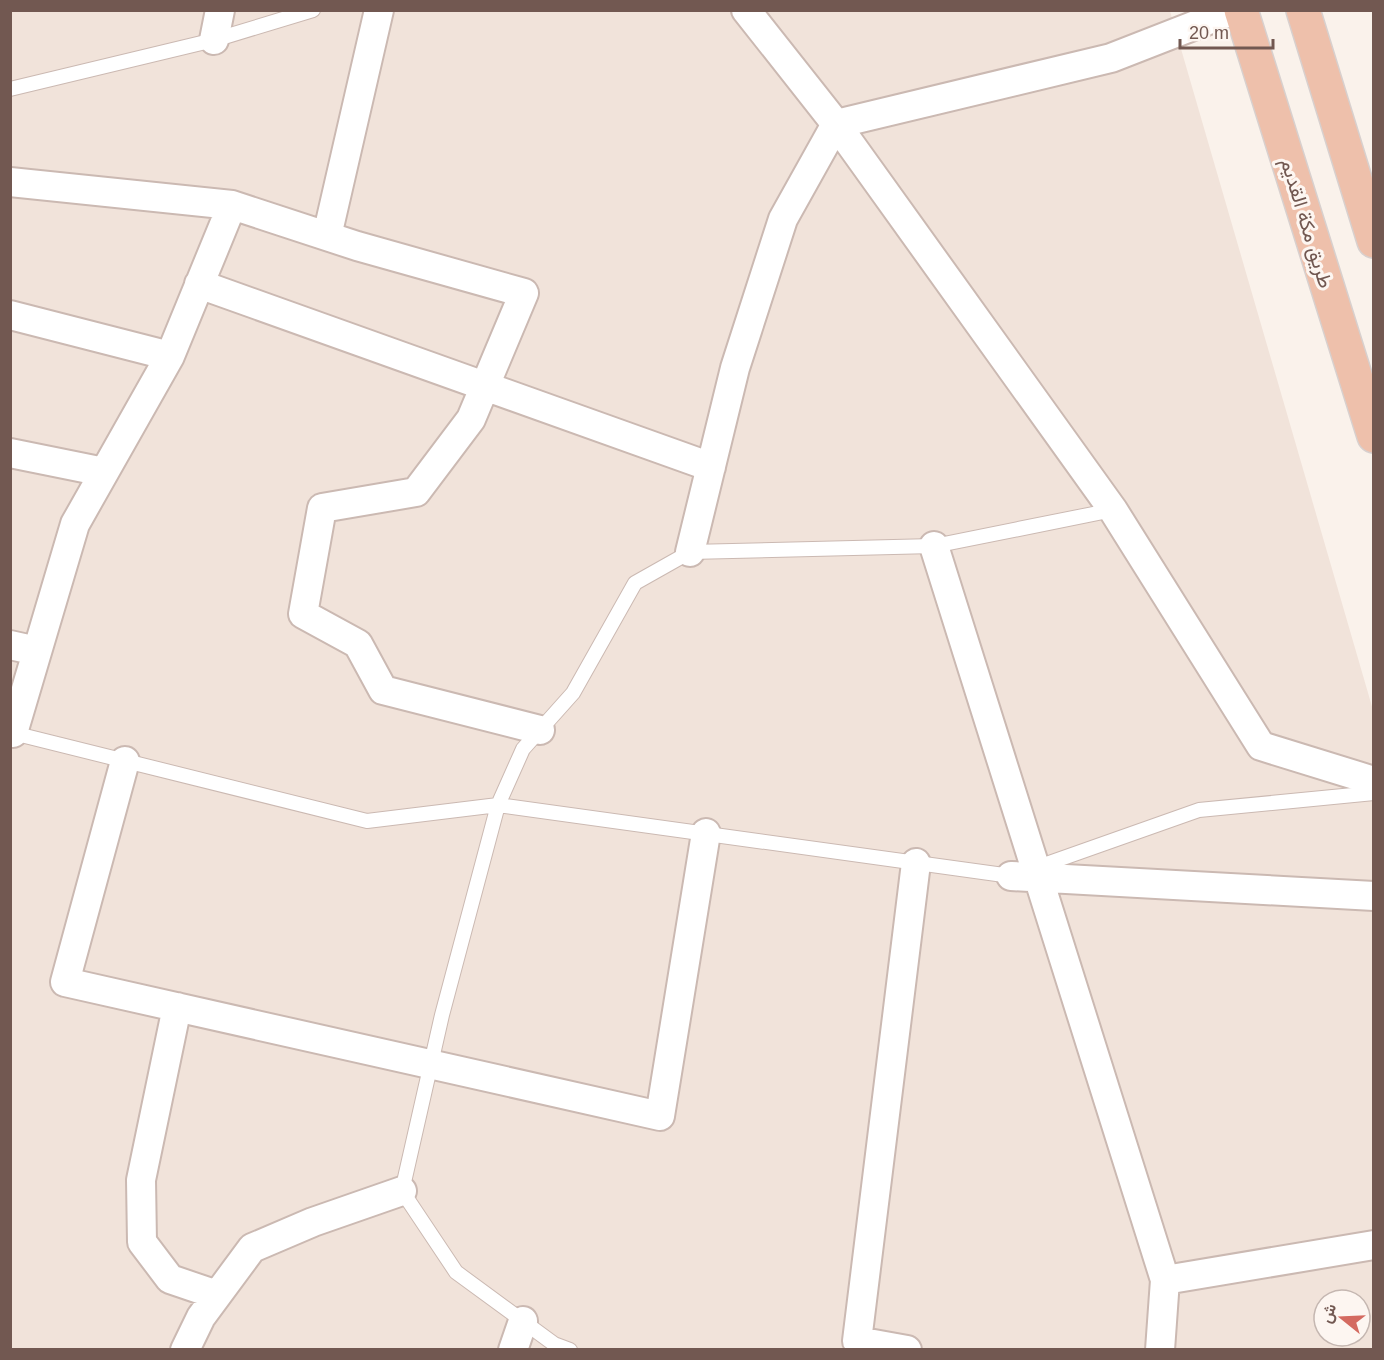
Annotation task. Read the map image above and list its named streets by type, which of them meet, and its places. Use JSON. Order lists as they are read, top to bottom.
{
  "streets": {
    "highway": ["طريق مكة القديم"]
  },
  "scale_bar": "20 m",
  "north": "left"
}
